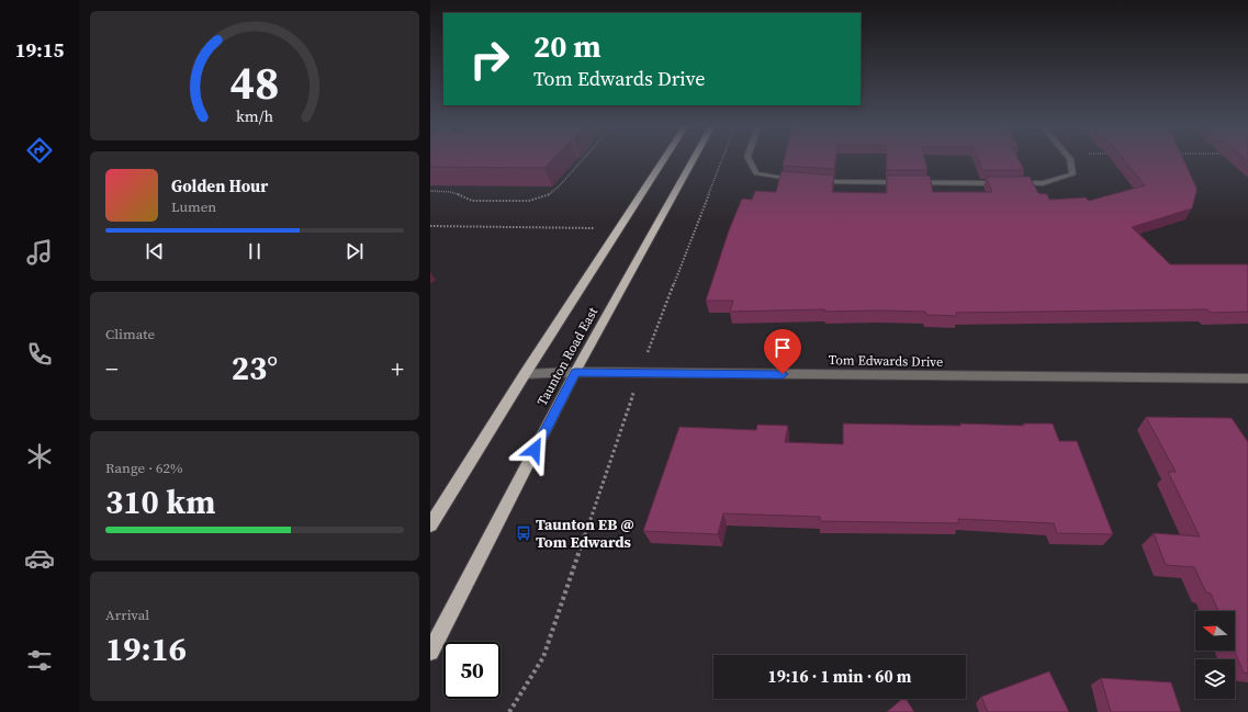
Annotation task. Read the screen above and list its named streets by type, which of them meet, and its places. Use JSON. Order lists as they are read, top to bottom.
{
  "streets": {
    "main road": ["Taunton Road East"],
    "street": ["Tom Edwards Drive"]
  },
  "crossings": [
    ["Taunton Road East", "Tom Edwards Drive"]
  ],
  "places": {
    "bus stop": ["Taunton EB @ Tom Edwards"]
  },
  "north": "left",
  "page": {
    "tabs": "19:15",
    "turn": ["20 m", "Tom Edwards Drive"],
    "song": ["Golden Hour", "Lumen"],
    "tile": [
      "Climate",
      ["Range · 62%", "310 km"],
      ["Arrival", "19:16"]
    ],
    "heat": ["−", "23°", "+"],
    "limit": "50",
    "trip": "19:16 · 1 min · 60 m",
    "gauge": ["48", "km/h"]
  }
}
